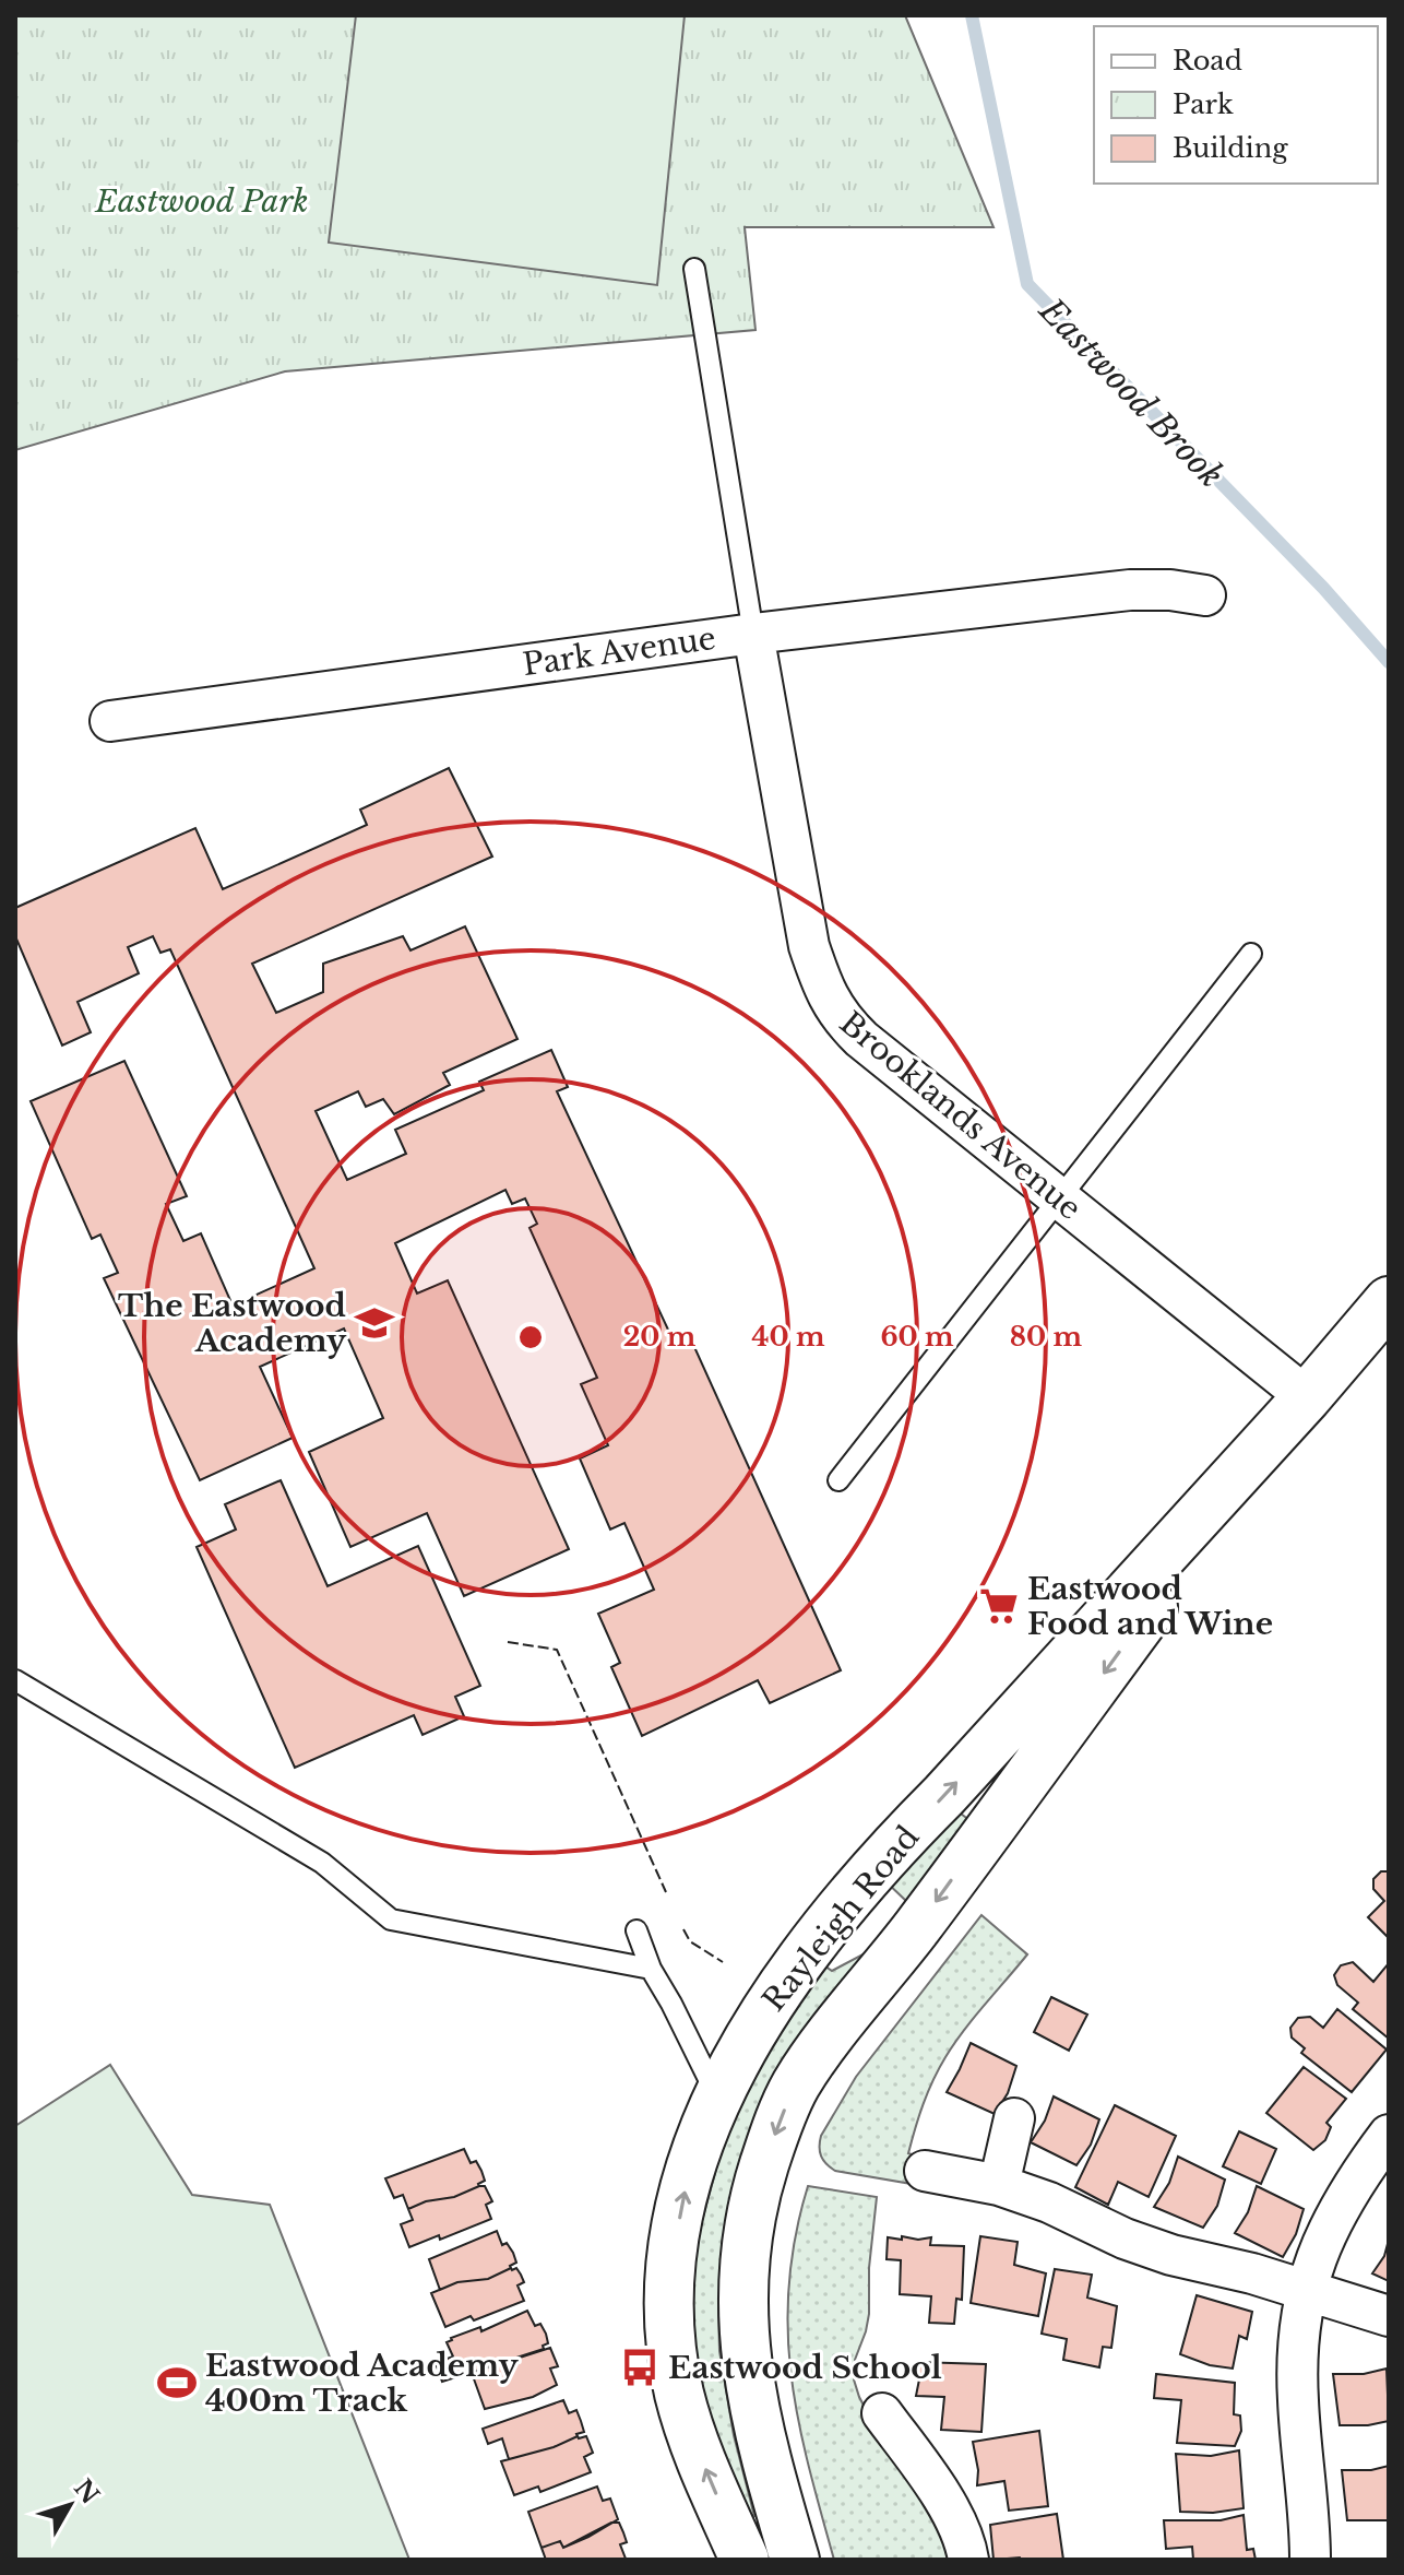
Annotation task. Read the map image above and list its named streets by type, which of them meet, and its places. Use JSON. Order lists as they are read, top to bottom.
{
  "streets": {
    "main road": ["Rayleigh Road"],
    "street": ["Park Avenue", "Brooklands Avenue"]
  },
  "crossings": [
    ["Park Avenue", "Brooklands Avenue"],
    ["Brooklands Avenue", "Rayleigh Road"]
  ],
  "water": ["Eastwood Brook"],
  "parks": ["Eastwood Park"],
  "places": {
    "school or university": ["The Eastwood Academy"],
    "supermarket": ["Eastwood Food and Wine"],
    "bus stop": ["Eastwood School"],
    "sports": ["Eastwood Academy 400m Track"]
  },
  "legend": ["Road", "Park", "Building"],
  "north": "top right",
  "rings": [
    "20 m",
    "40 m",
    "60 m",
    "80 m"
  ]
}
